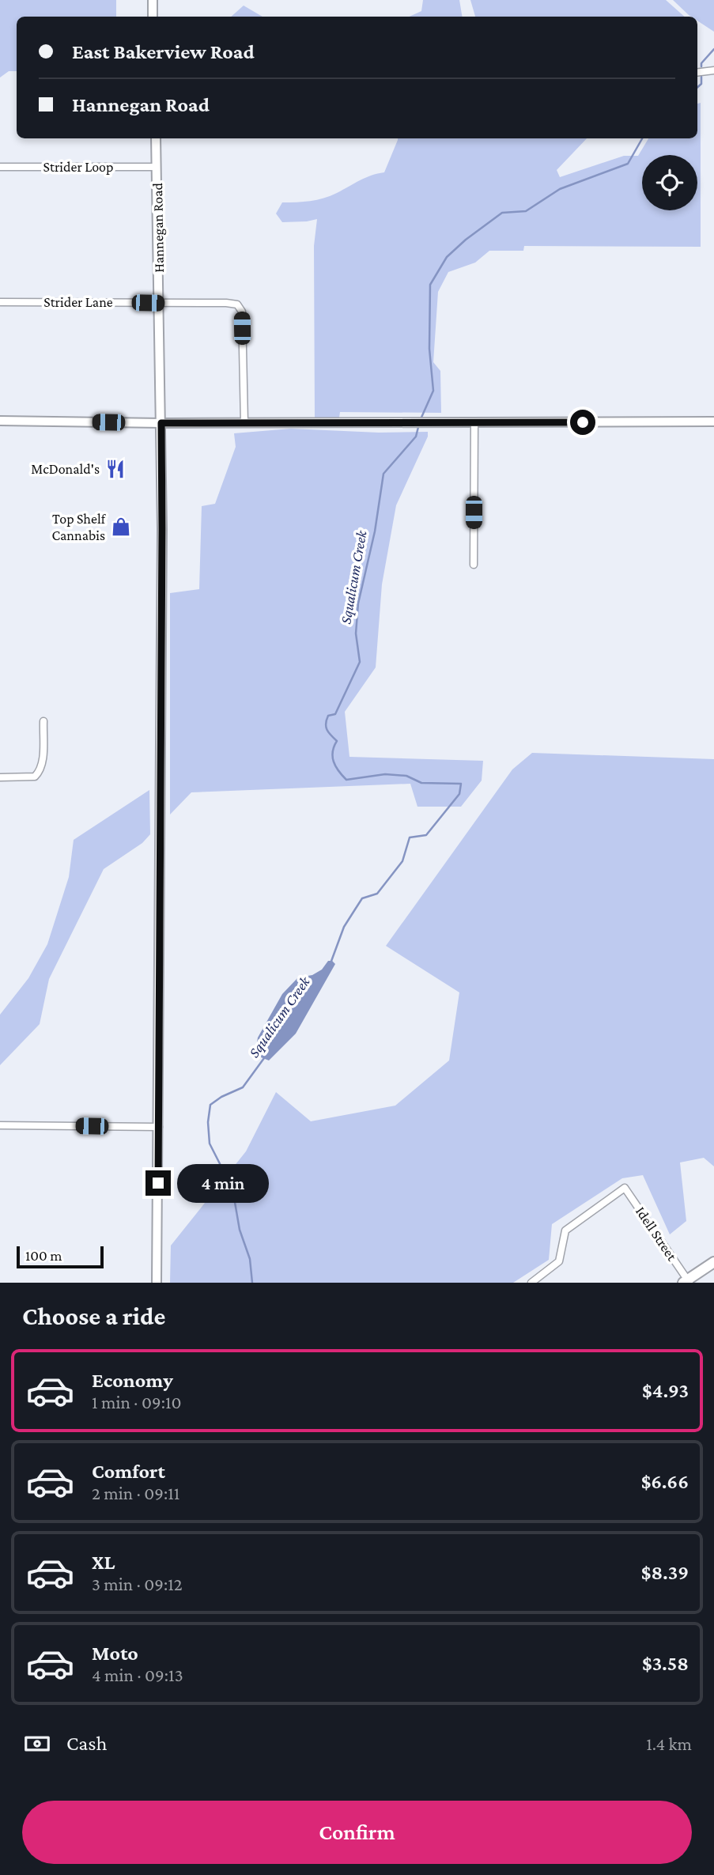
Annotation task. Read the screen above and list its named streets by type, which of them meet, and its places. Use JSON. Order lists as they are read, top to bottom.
{
  "streets": {
    "main road": ["Hannegan Road"],
    "street": ["Strider Loop", "Strider Lane", "Idell Street"]
  },
  "crossings": [
    ["Strider Loop", "Hannegan Road"],
    ["Hannegan Road", "Strider Lane"]
  ],
  "water": ["Squalicum Creek"],
  "places": {
    "restaurant": ["McDonald's"],
    "shop": ["Top Shelf Cannabis"]
  },
  "scale_bar": "100 m",
  "page": {
    "banner": ["East Bakerview Road", "Hannegan Road"],
    "bubble": "4 min",
    "scale": "100 m",
    "heading": "Choose a ride",
    "list": [
      {
        "name": "Economy",
        "note": "1 min · 09:10",
        "value": "$4.93"
      },
      {
        "name": "Comfort",
        "note": "2 min · 09:11",
        "value": "$6.66"
      },
      {
        "name": "XL",
        "note": "3 min · 09:12",
        "value": "$8.39"
      },
      {
        "name": "Moto",
        "note": "4 min · 09:13",
        "value": "$3.58"
      }
    ],
    "pay": ["Cash", "1.4 km"],
    "buttons": "Confirm"
  }
}
